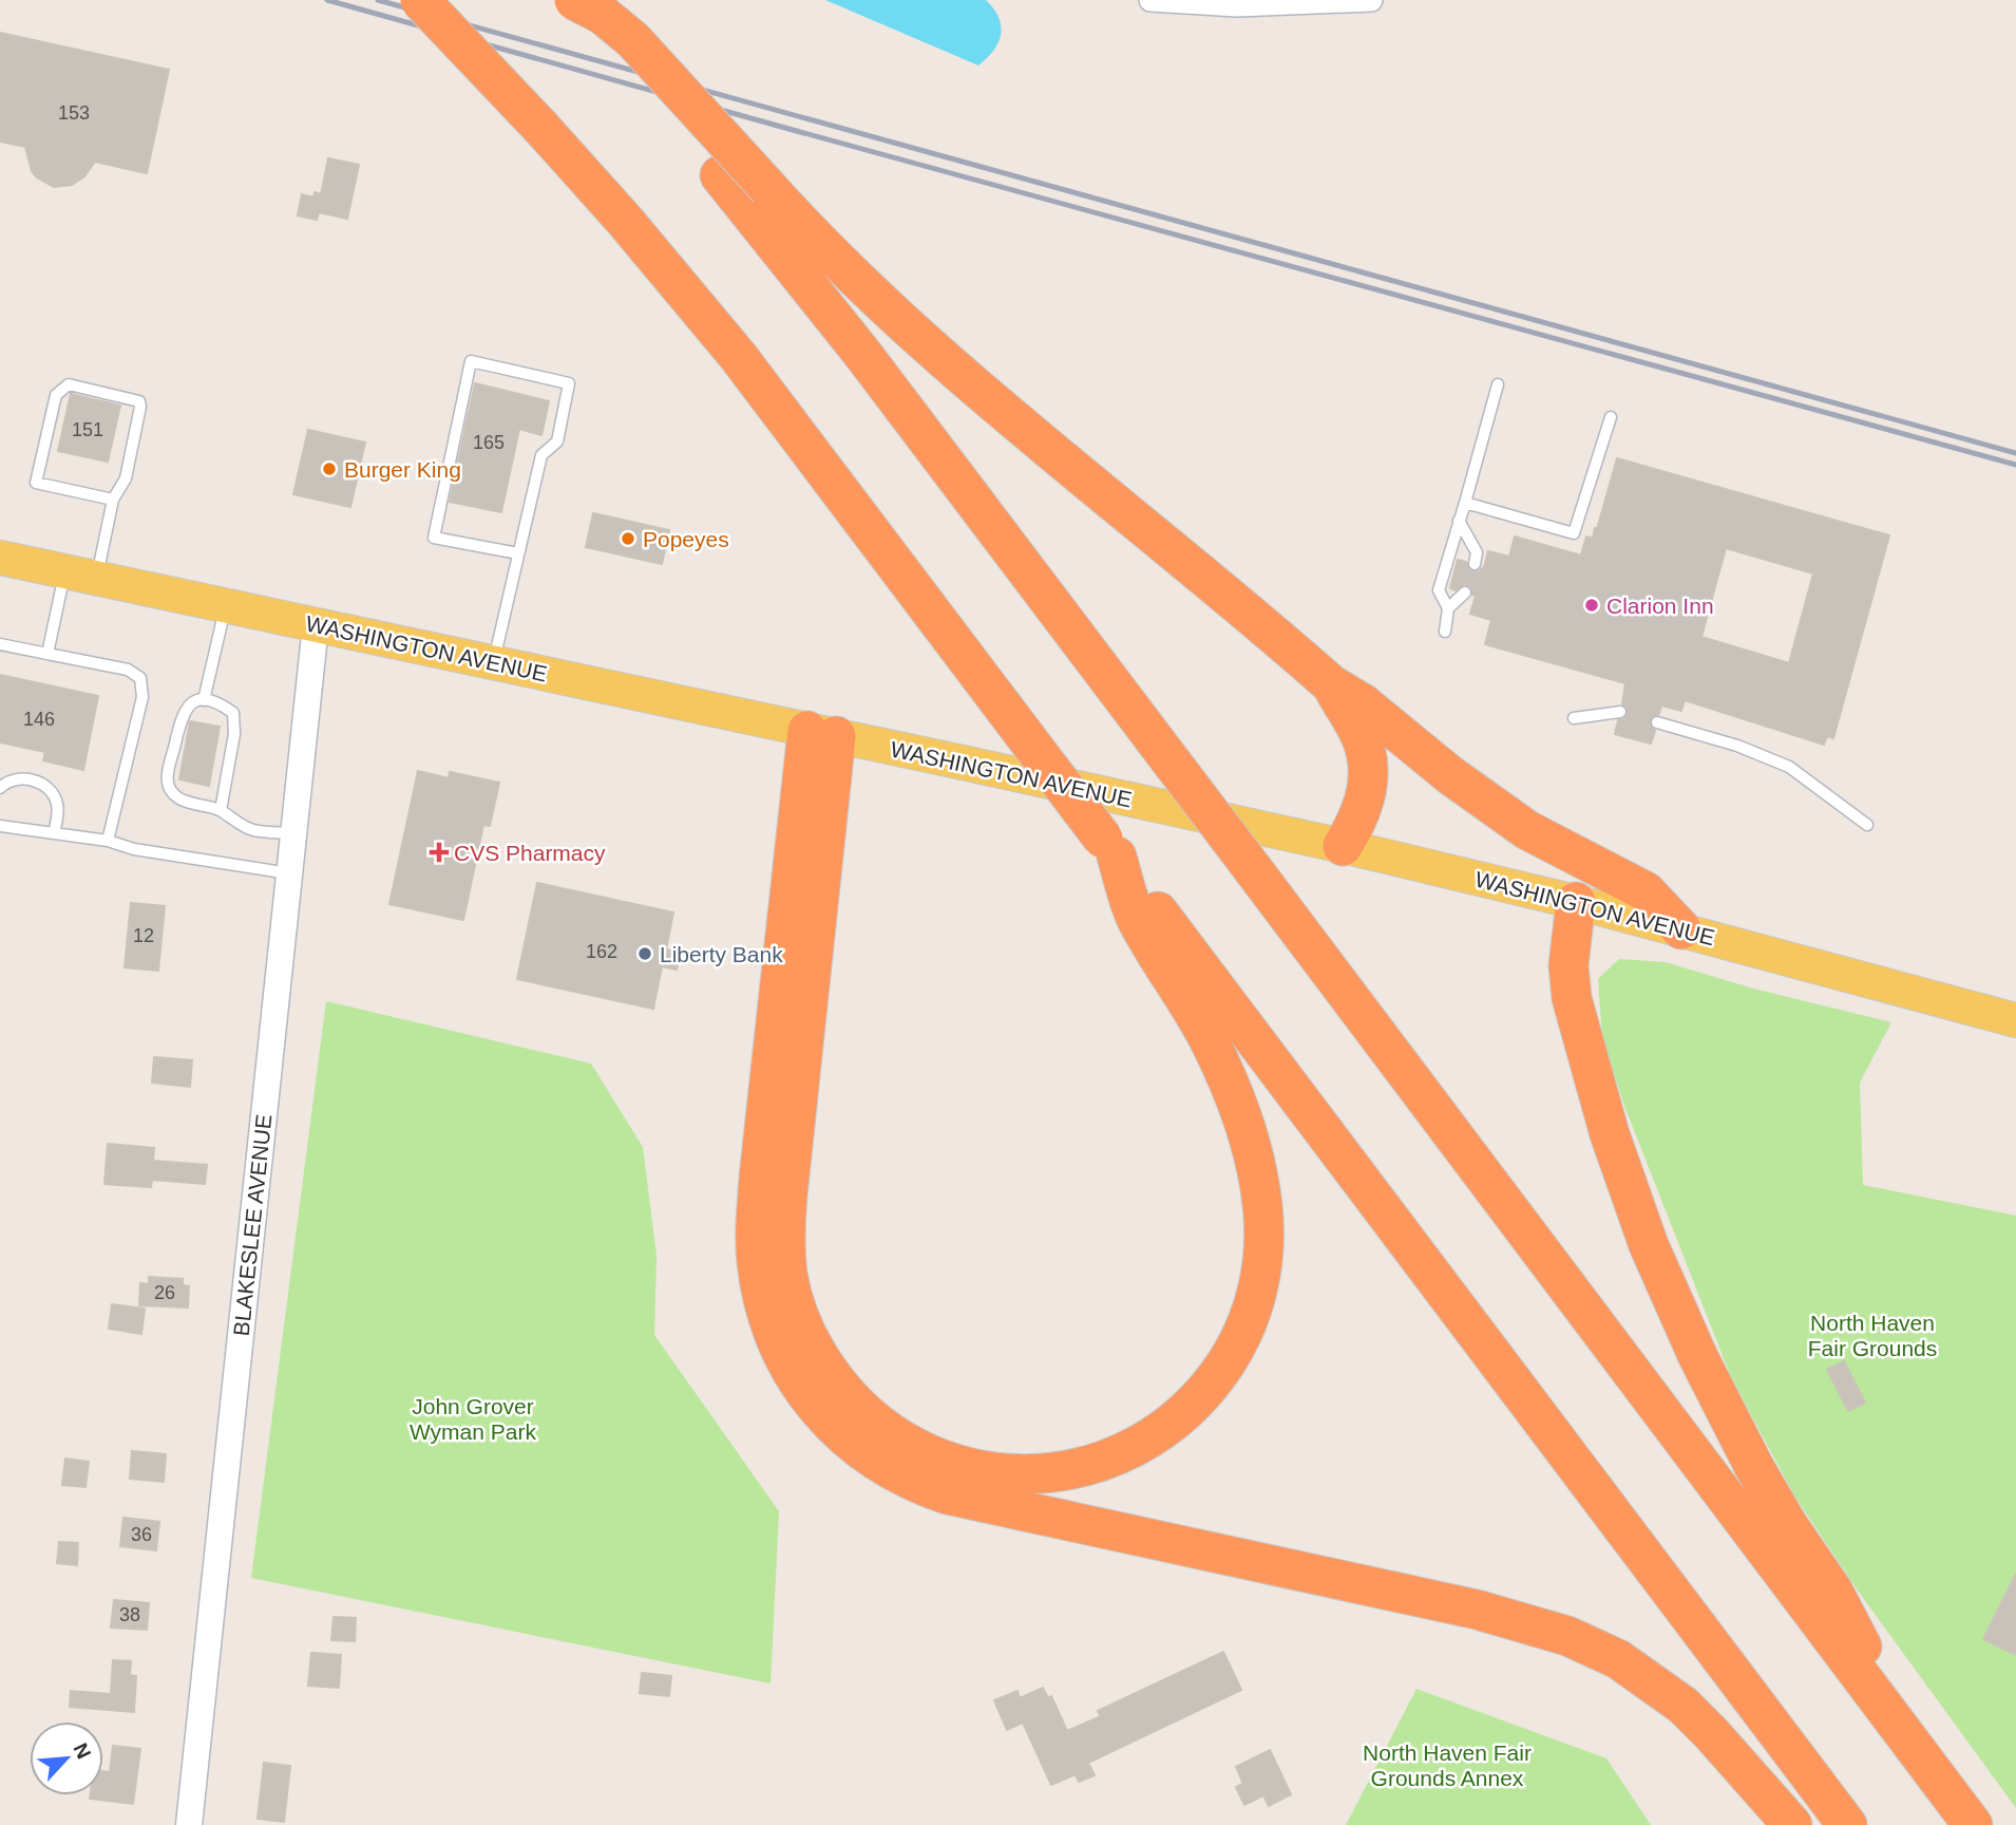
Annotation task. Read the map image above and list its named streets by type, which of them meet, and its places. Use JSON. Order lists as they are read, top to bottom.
{
  "streets": {
    "main road": ["WASHINGTON AVENUE"],
    "street": ["BLAKESLEE AVENUE"]
  },
  "crossings": [
    ["WASHINGTON AVENUE", "BLAKESLEE AVENUE"]
  ],
  "parks": ["North Haven Fair Grounds", "John Grover Wyman Park", "North Haven Fair Grounds Annex"],
  "places": {
    "other": [
      "Burger King",
      "Popeyes",
      "Clarion Inn",
      "Liberty Bank"
    ],
    "health": ["CVS Pharmacy"]
  },
  "house_numbers": [
    "153",
    "151",
    "165",
    "146",
    "12",
    "162",
    "26",
    "36",
    "38"
  ],
  "north": "top right"
}
